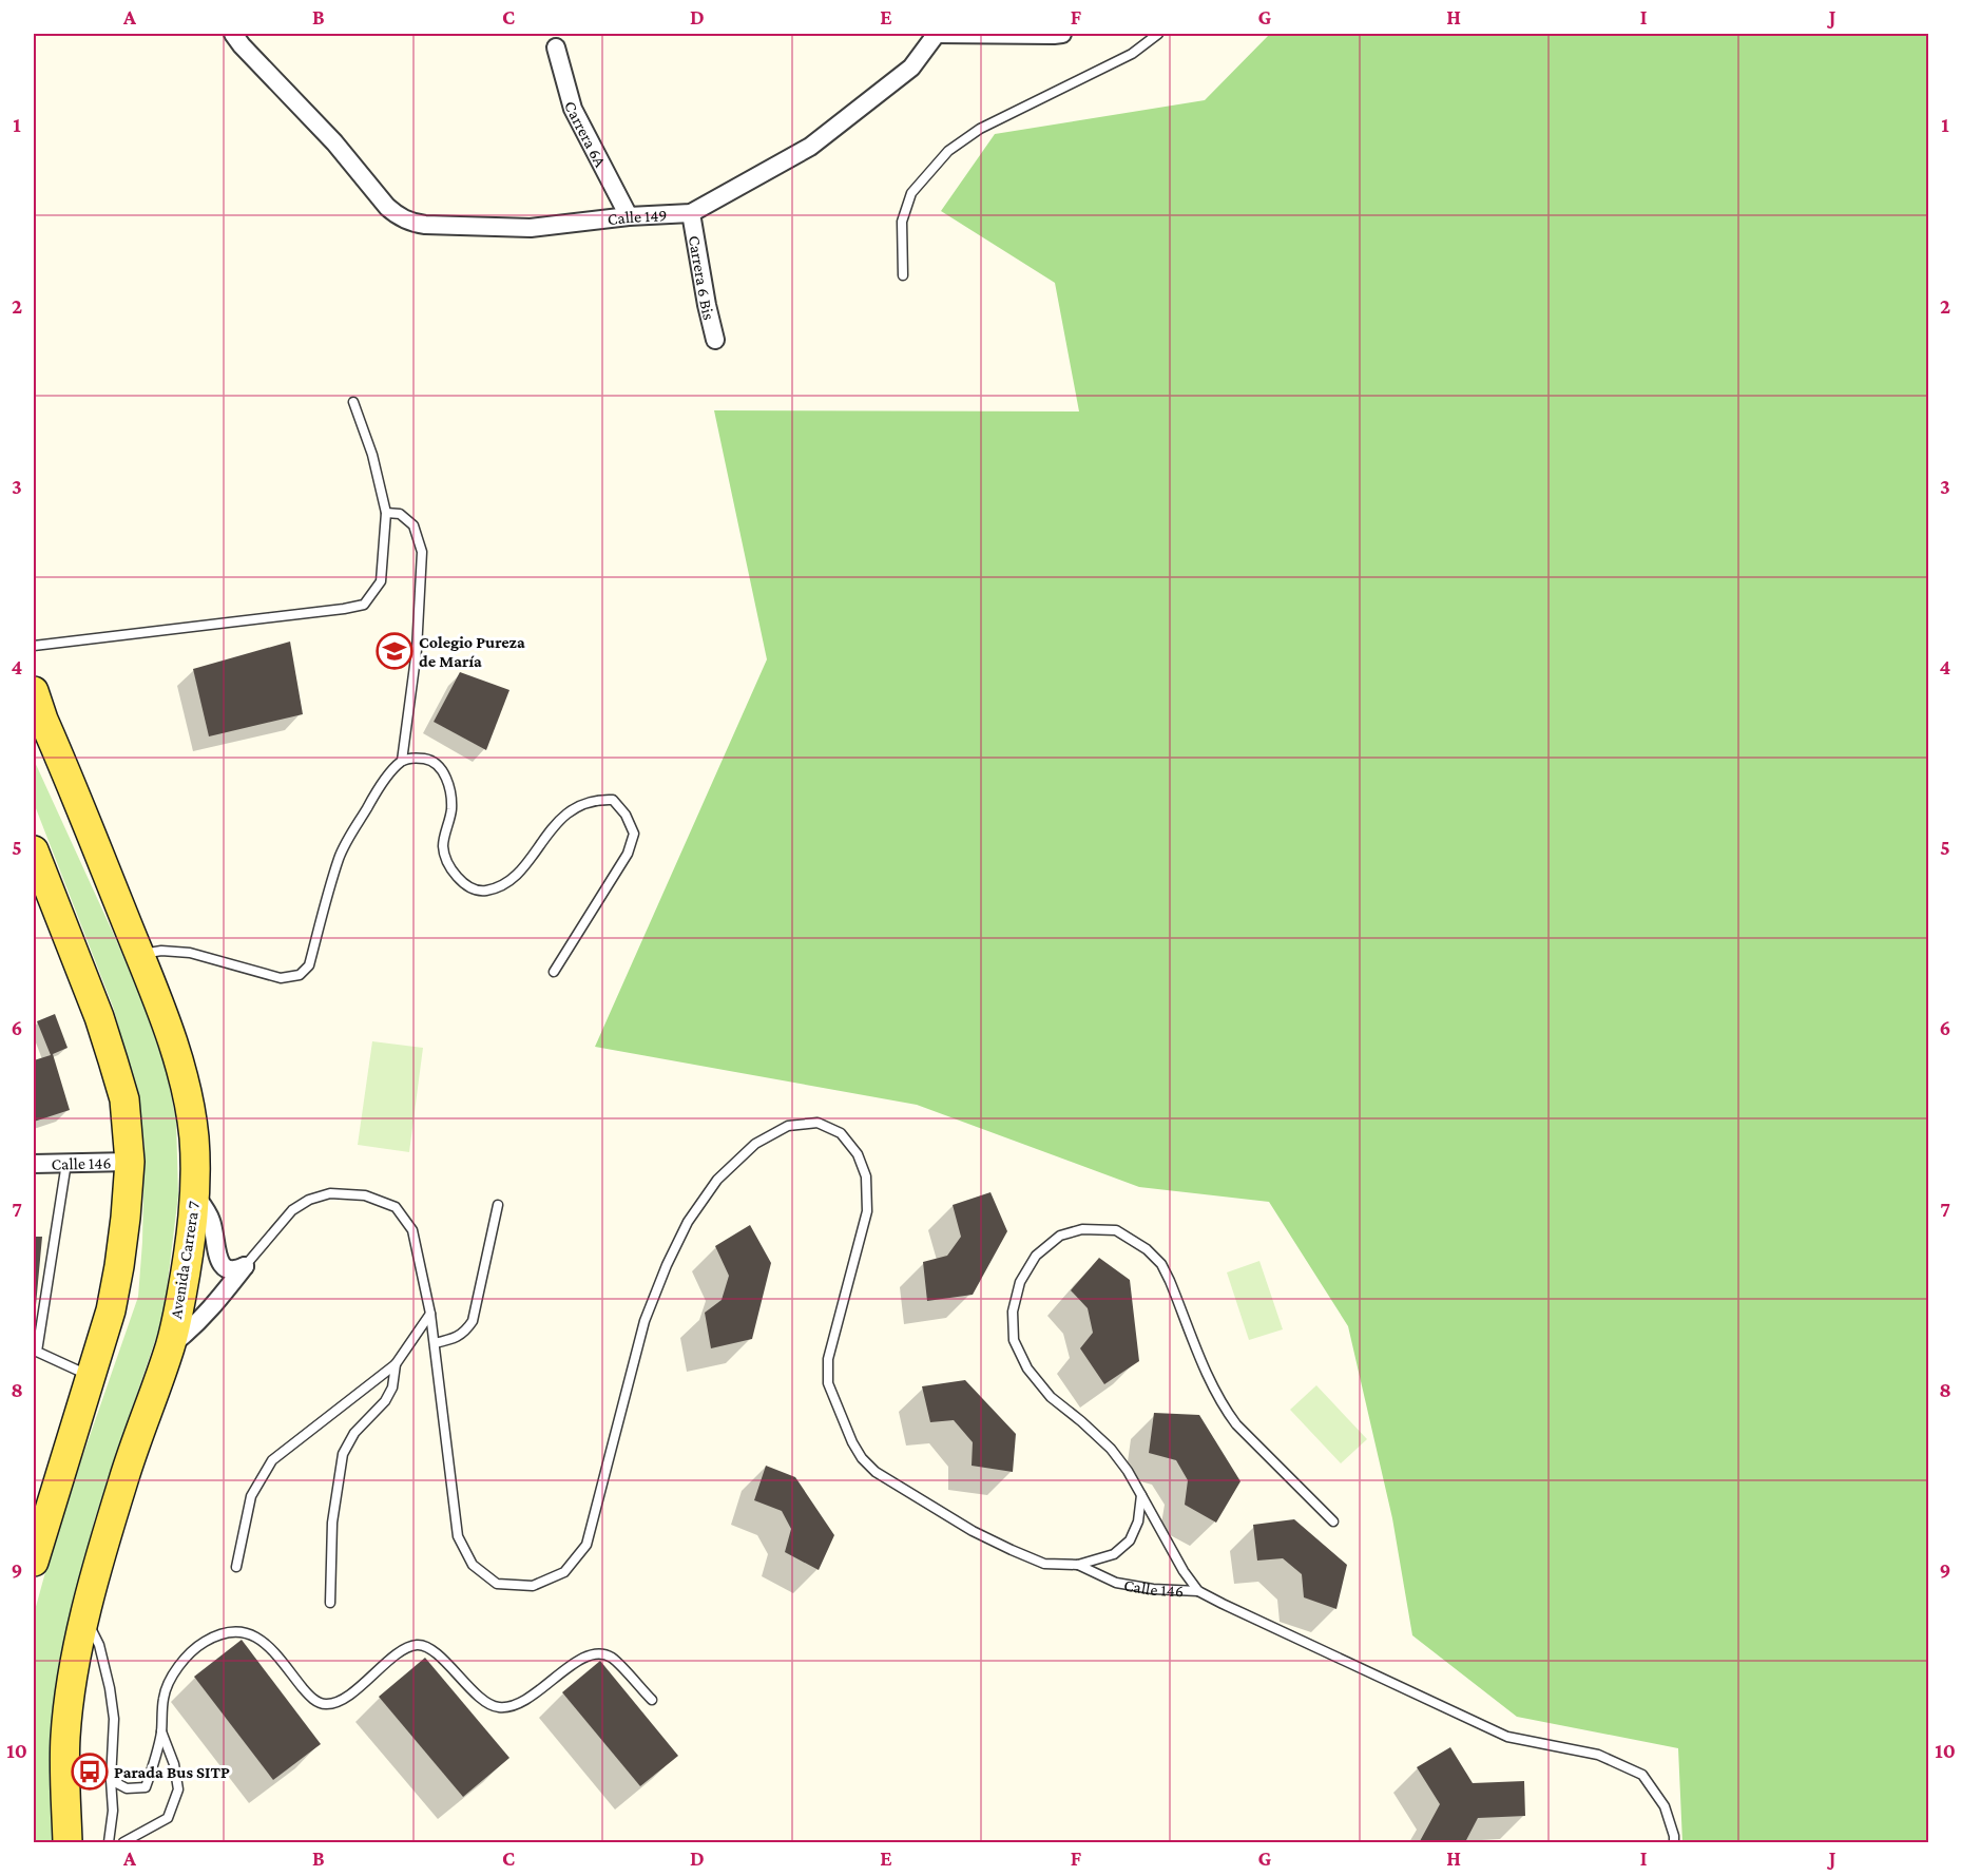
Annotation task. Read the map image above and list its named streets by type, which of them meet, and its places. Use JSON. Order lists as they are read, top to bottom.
{
  "streets": {
    "main road": ["Avenida Carrera 7"],
    "street": [
      "Carrera 6A",
      "Calle 149",
      "Carrera 6 Bis",
      "Calle 146"
    ]
  },
  "crossings": [
    ["Carrera 6A", "Calle 149"],
    ["Calle 149", "Carrera 6 Bis"]
  ],
  "places": {
    "school or university": ["Colegio Pureza de María"],
    "bus stop": ["Parada Bus SITP"]
  },
  "grid": {
    "columns": [
      "A",
      "B",
      "C",
      "D",
      "E",
      "F",
      "G",
      "H",
      "I",
      "J"
    ],
    "rows": [
      "1",
      "2",
      "3",
      "4",
      "5",
      "6",
      "7",
      "8",
      "9",
      "10"
    ]
  }
}
